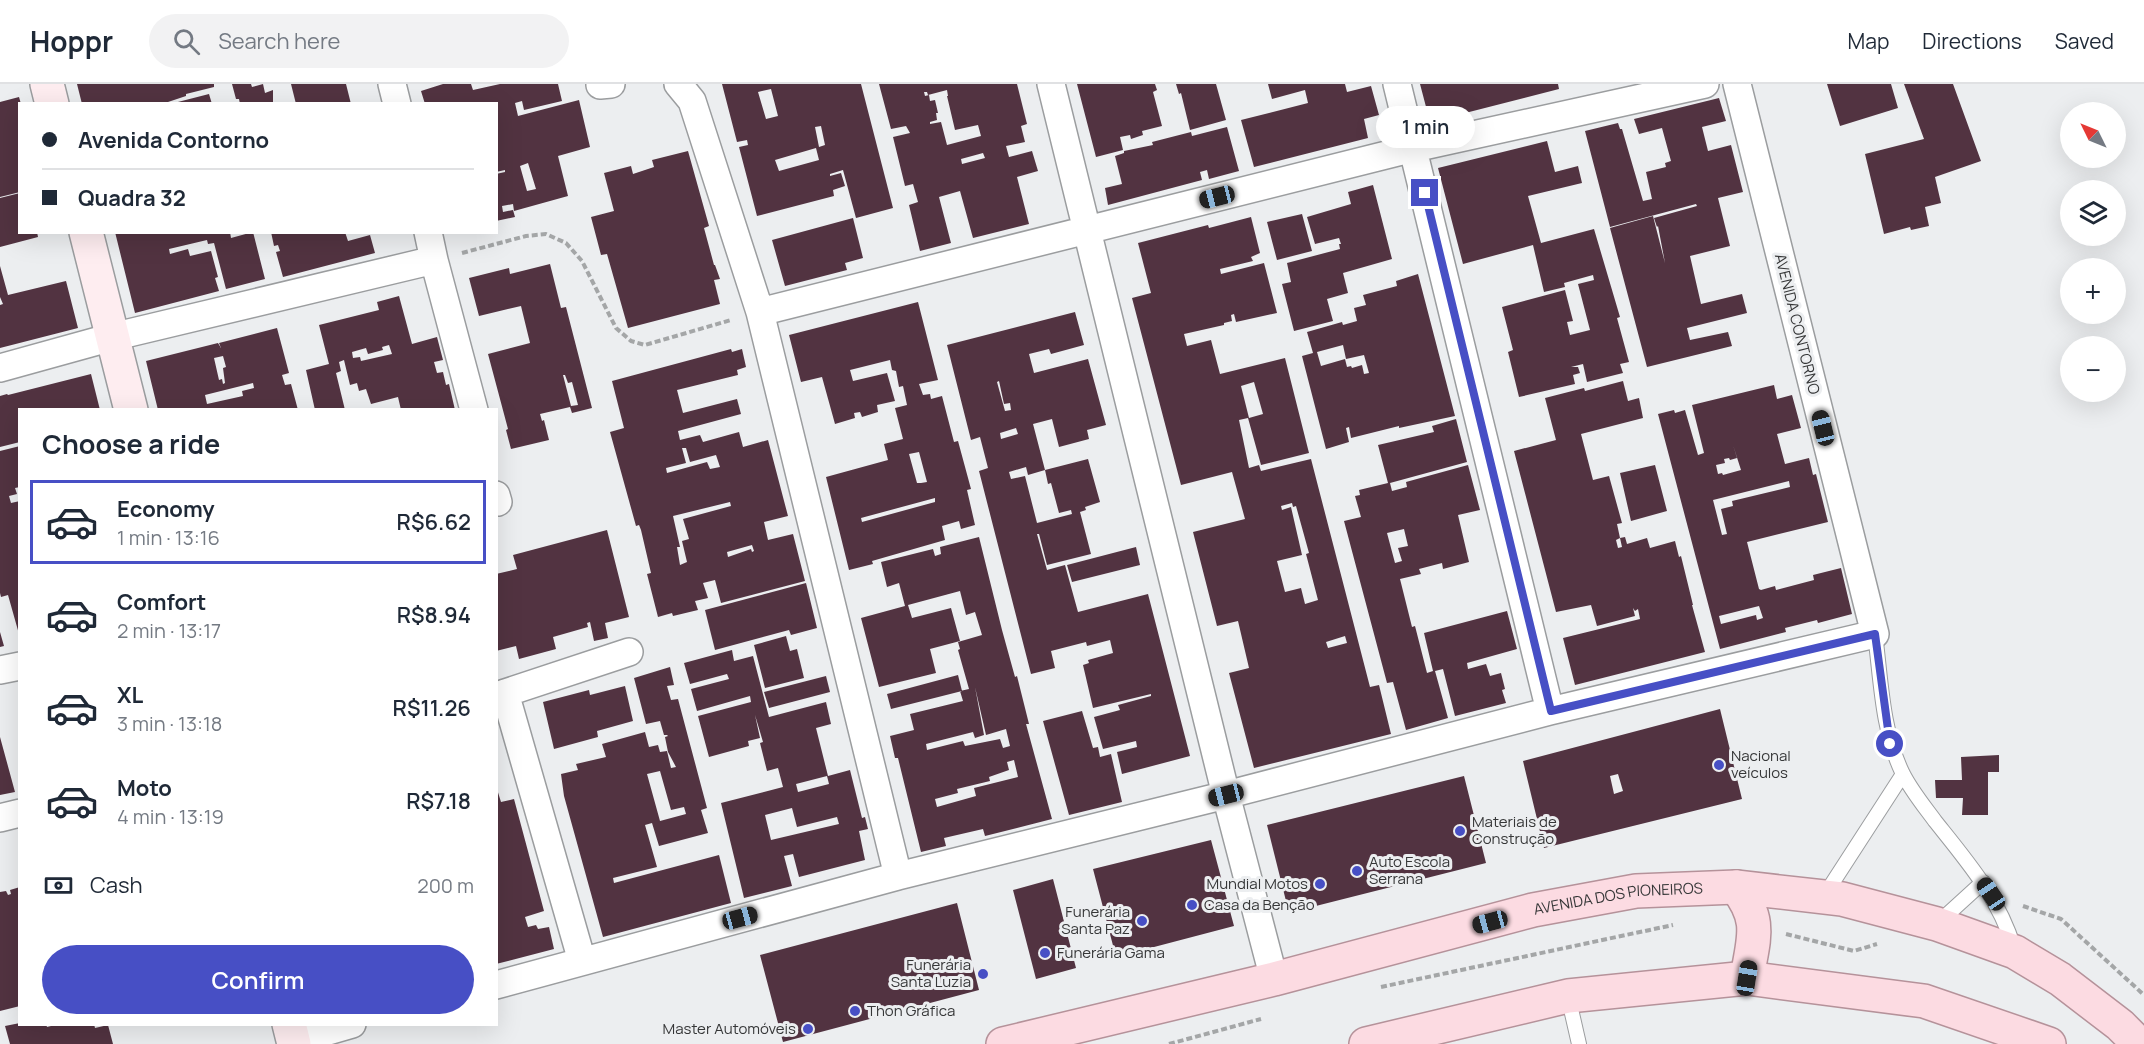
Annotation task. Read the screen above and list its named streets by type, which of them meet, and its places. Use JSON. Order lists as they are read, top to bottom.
{
  "streets": {
    "main road": ["AVENIDA DOS PIONEIROS"],
    "street": ["AVENIDA CONTORNO"]
  },
  "crossings": [
    ["AVENIDA CONTORNO", "AVENIDA DOS PIONEIROS"]
  ],
  "places": [
    "Nacional veículos",
    "Materiais de Construção",
    "Auto Escola Serrana",
    "Mundial Motos",
    "Casa da Benção",
    "Funerária Santa Paz",
    "Funerária Gama",
    "Funerária Santa Luzia",
    "Thon Gráfica",
    "Master Automóveis"
  ],
  "north": "top left",
  "page": {
    "header": "Hoppr",
    "search": "Search here",
    "nav": ["Map", "Directions", "Saved"],
    "map_buttons": ["+", "−"],
    "banner": ["Avenida Contorno", "Quadra 32"],
    "bubble": "1 min",
    "heading": "Choose a ride",
    "list": [
      {
        "name": "Economy",
        "note": "1 min · 13:16",
        "value": "R$6.62"
      },
      {
        "name": "Comfort",
        "note": "2 min · 13:17",
        "value": "R$8.94"
      },
      {
        "name": "XL",
        "note": "3 min · 13:18",
        "value": "R$11.26"
      },
      {
        "name": "Moto",
        "note": "4 min · 13:19",
        "value": "R$7.18"
      }
    ],
    "pay": ["Cash", "200 m"],
    "buttons": "Confirm"
  }
}
